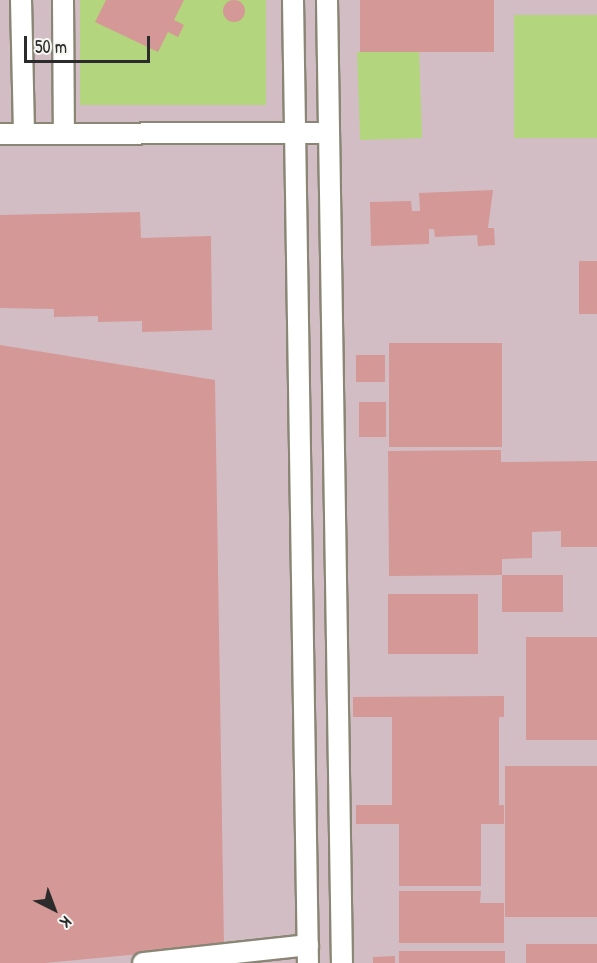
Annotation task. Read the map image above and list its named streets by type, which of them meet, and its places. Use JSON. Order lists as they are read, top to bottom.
{
  "scale_bar": "50 m",
  "north": "bottom right"
}
